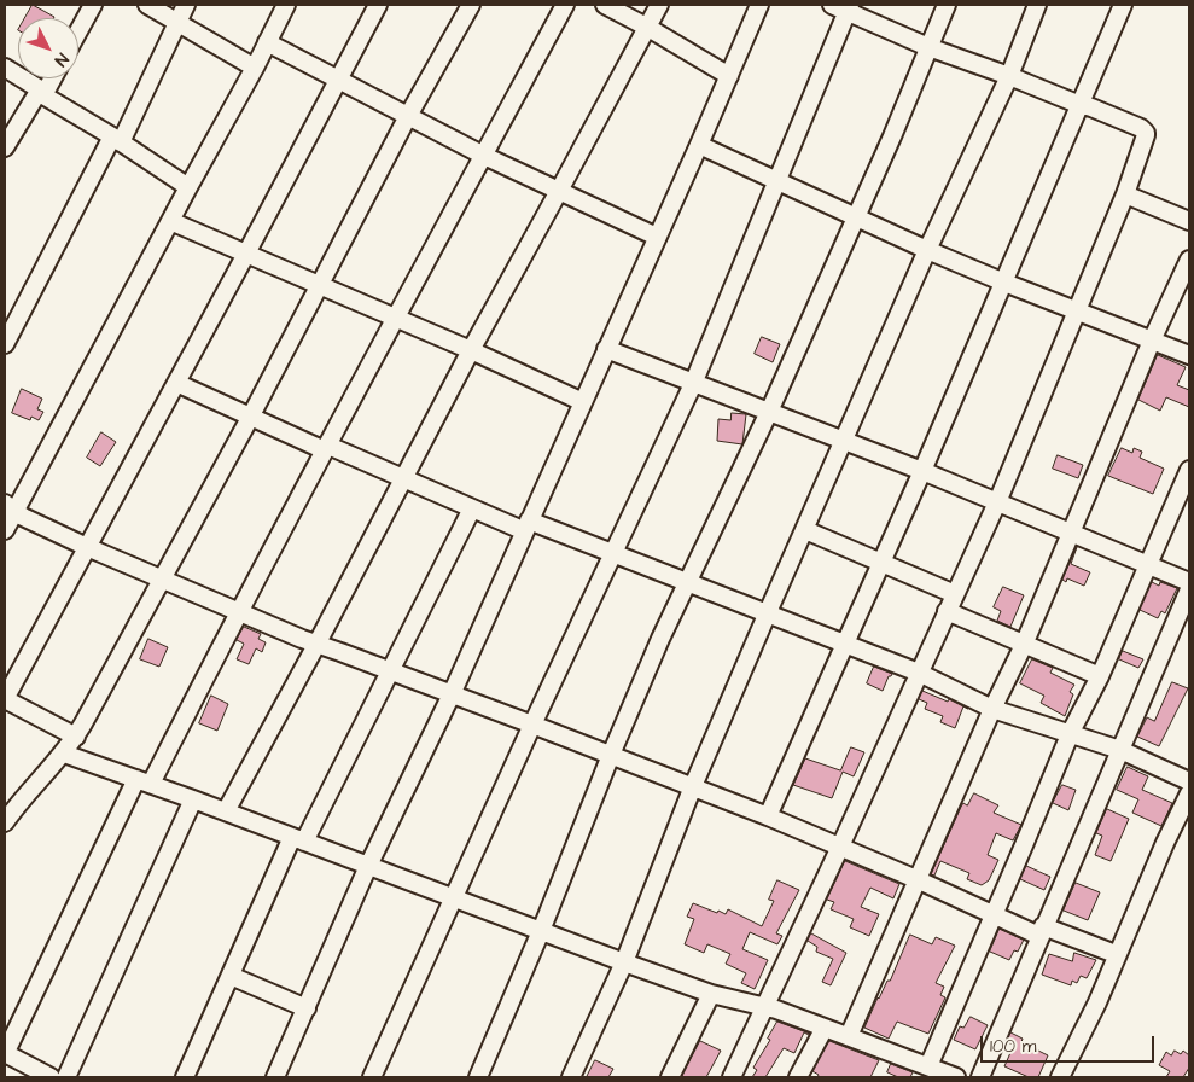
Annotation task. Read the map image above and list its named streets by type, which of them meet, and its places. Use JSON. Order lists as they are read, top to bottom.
{
  "scale_bar": "100 m",
  "north": "bottom right"
}
